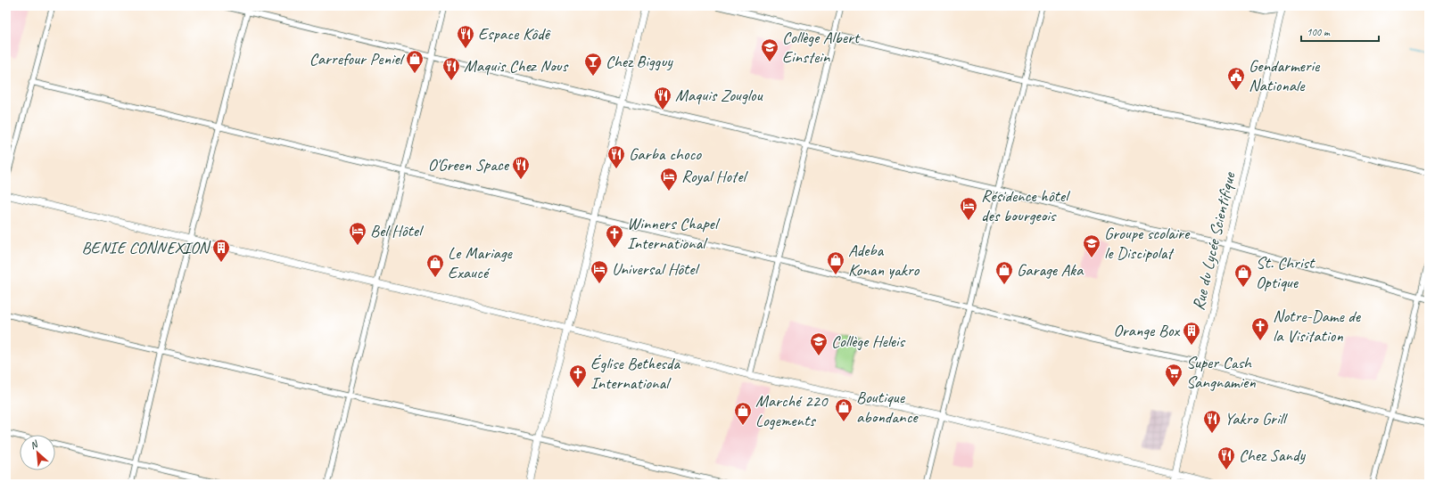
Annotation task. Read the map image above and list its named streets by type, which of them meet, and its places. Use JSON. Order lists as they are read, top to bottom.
{
  "streets": {
    "street": ["Rue du Lycée Scientifique"]
  },
  "places": {
    "restaurant": [
      "Espace Kôdê",
      "Maquis Chez Nous",
      "Maquis Zouglou",
      "Garba choco",
      "O'Green Space",
      "Yakro Grill",
      "Chez Sandy"
    ],
    "school or university": ["Collège Albert Einstein", "Groupe scolaire le Discipolat", "Collège Heleis"],
    "shop": [
      "Carrefour Peniel",
      "Adeba Konan yakro",
      "Le Mariage Exaucé",
      "Garage Aka",
      "St. Christ Optique",
      "Boutique abondance",
      "Marché 220 Logements"
    ],
    "bar": ["Chez Bigguy"],
    "public building": ["Gendarmerie Nationale"],
    "hotel": [
      "Royal Hotel",
      "Résidence hôtel des bourgeois",
      "Bel Hôtel",
      "Universal Hôtel"
    ],
    "church": ["Winners Chapel International", "Notre-Dame de la Visitation", "Église Bethesda International"],
    "building": ["BENIE CONNEXION", "Orange Box"],
    "supermarket": ["Super Cash Sangnamien"]
  },
  "scale_bar": "100 m",
  "north": "top left"
}
